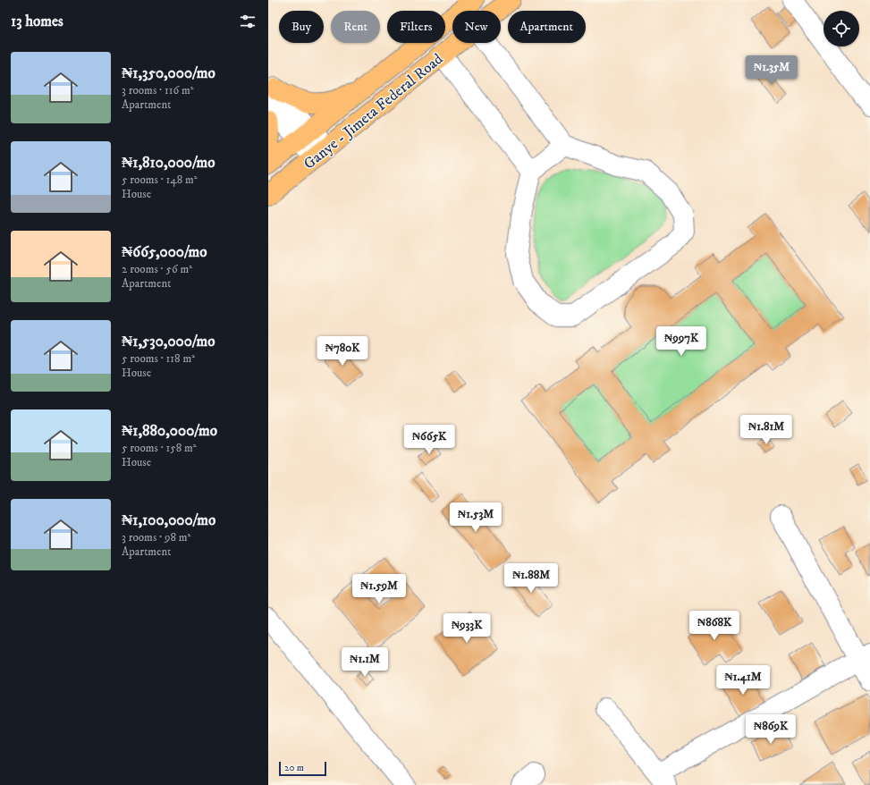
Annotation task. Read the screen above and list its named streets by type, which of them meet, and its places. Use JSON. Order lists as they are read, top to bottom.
{
  "streets": {
    "main road": ["Ganye - Jimeta Federal Road"]
  },
  "scale_bar": "20 m",
  "page": {
    "heading": "13 homes",
    "chip": [
      "Buy",
      "Rent",
      "Filters",
      "New",
      "Apartment"
    ],
    "list": [
      {
        "name": "₦1,350,000/mo",
        "note": "3 rooms · 116 m² · Apartment"
      },
      {
        "name": "₦1,810,000/mo",
        "note": "5 rooms · 148 m² · House"
      },
      {
        "name": "₦665,000/mo",
        "note": "2 rooms · 56 m² · Apartment"
      },
      {
        "name": "₦1,530,000/mo",
        "note": "5 rooms · 118 m² · House"
      },
      {
        "name": "₦1,880,000/mo",
        "note": "5 rooms · 158 m² · House"
      },
      {
        "name": "₦1,100,000/mo",
        "note": "3 rooms · 98 m² · Apartment"
      }
    ],
    "price": [
      "₦1.35M",
      "₦997K",
      "₦780K",
      "₦1.81M",
      "₦665K",
      "₦1.53M",
      "₦1.88M",
      "₦1.59M",
      "₦868K",
      "₦933K",
      "₦1.1M",
      "₦1.41M",
      "₦869K"
    ],
    "scale": "20 m"
  }
}
